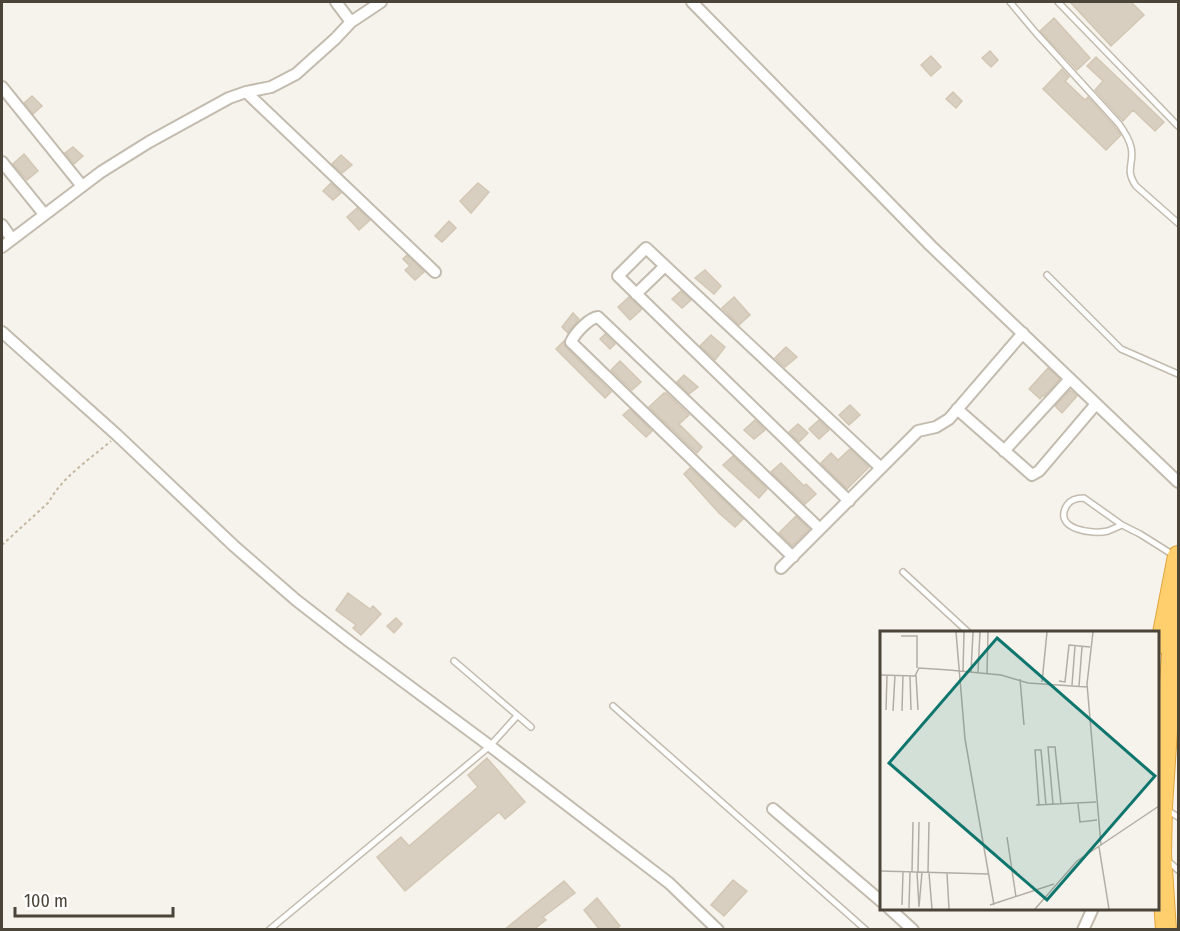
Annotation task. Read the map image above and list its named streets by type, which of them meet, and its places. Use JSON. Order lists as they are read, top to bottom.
{
  "scale_bar": "100 m"
}
